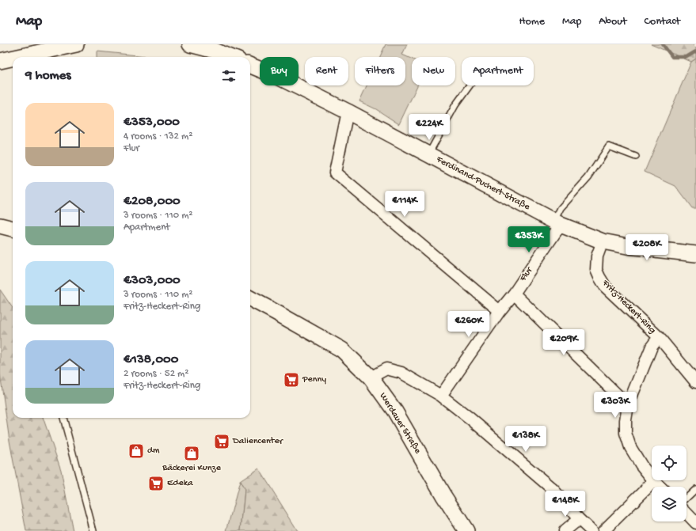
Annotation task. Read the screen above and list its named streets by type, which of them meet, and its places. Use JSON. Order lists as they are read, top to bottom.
{
  "streets": {
    "street": [
      "Ferdinand-Puchert-Straße",
      "Flur",
      "Fritz-Heckert-Ring",
      "Werdauer Straße"
    ]
  },
  "crossings": [
    ["Ferdinand-Puchert-Straße", "Flur"],
    ["Ferdinand-Puchert-Straße", "Fritz-Heckert-Ring"]
  ],
  "places": {
    "supermarket": ["Penny", "Daliencenter", "Edeka"],
    "shop": ["dm", "Bäckerei Kunze"]
  },
  "page": {
    "header": "Map",
    "nav": [
      "Home",
      "Map",
      "About",
      "Contact"
    ],
    "chip": [
      "Buy",
      "Rent",
      "Filters",
      "New",
      "Apartment"
    ],
    "heading": "9 homes",
    "list": [
      {
        "name": "€353,000",
        "note": "4 rooms · 132 m² · Flur"
      },
      {
        "name": "€208,000",
        "note": "3 rooms · 110 m² · Apartment"
      },
      {
        "name": "€303,000",
        "note": "3 rooms · 110 m² · Fritz-Heckert-Ring"
      },
      {
        "name": "€138,000",
        "note": "2 rooms · 52 m² · Fritz-Heckert-Ring"
      }
    ],
    "price": [
      "€224K",
      "€114K",
      "€353K",
      "€208K",
      "€260K",
      "€209K",
      "€303K",
      "€138K",
      "€148K"
    ]
  }
}
